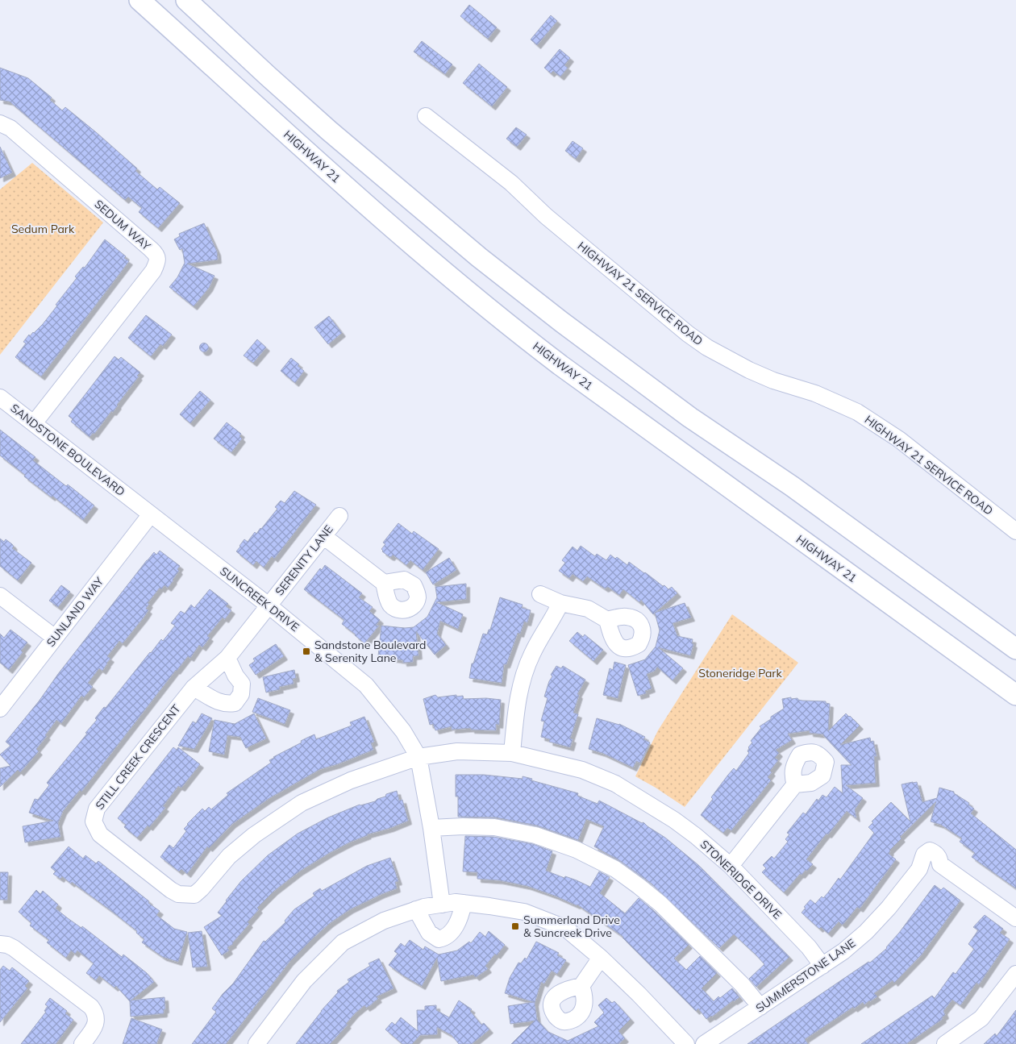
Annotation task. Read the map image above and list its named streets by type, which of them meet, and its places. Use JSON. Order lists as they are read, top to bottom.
{
  "streets": {
    "main road": ["HIGHWAY 21"],
    "street": [
      "SEDUM WAY",
      "HIGHWAY 21 SERVICE ROAD",
      "SANDSTONE BOULEVARD",
      "SERENITY LANE",
      "SUNCREEK DRIVE",
      "SUNLAND WAY",
      "STILL CREEK CRESCENT",
      "STONERIDGE DRIVE",
      "SUMMERSTONE LANE"
    ]
  },
  "crossings": [
    ["SEDUM WAY", "SANDSTONE BOULEVARD"],
    ["SANDSTONE BOULEVARD", "SUNCREEK DRIVE"],
    ["SERENITY LANE", "SUNCREEK DRIVE"],
    ["SERENITY LANE", "STILL CREEK CRESCENT"],
    ["SUNCREEK DRIVE", "SUNLAND WAY"],
    ["SUNCREEK DRIVE", "STILL CREEK CRESCENT"],
    ["SUNCREEK DRIVE", "STONERIDGE DRIVE"],
    ["STILL CREEK CRESCENT", "STONERIDGE DRIVE"],
    ["STONERIDGE DRIVE", "SUMMERSTONE LANE"]
  ],
  "parks": ["Sedum Park", "Stoneridge Park"],
  "places": {
    "transit": ["Sandstone Boulevard & Serenity Lane", "Summerland Drive & Suncreek Drive"]
  }
}
